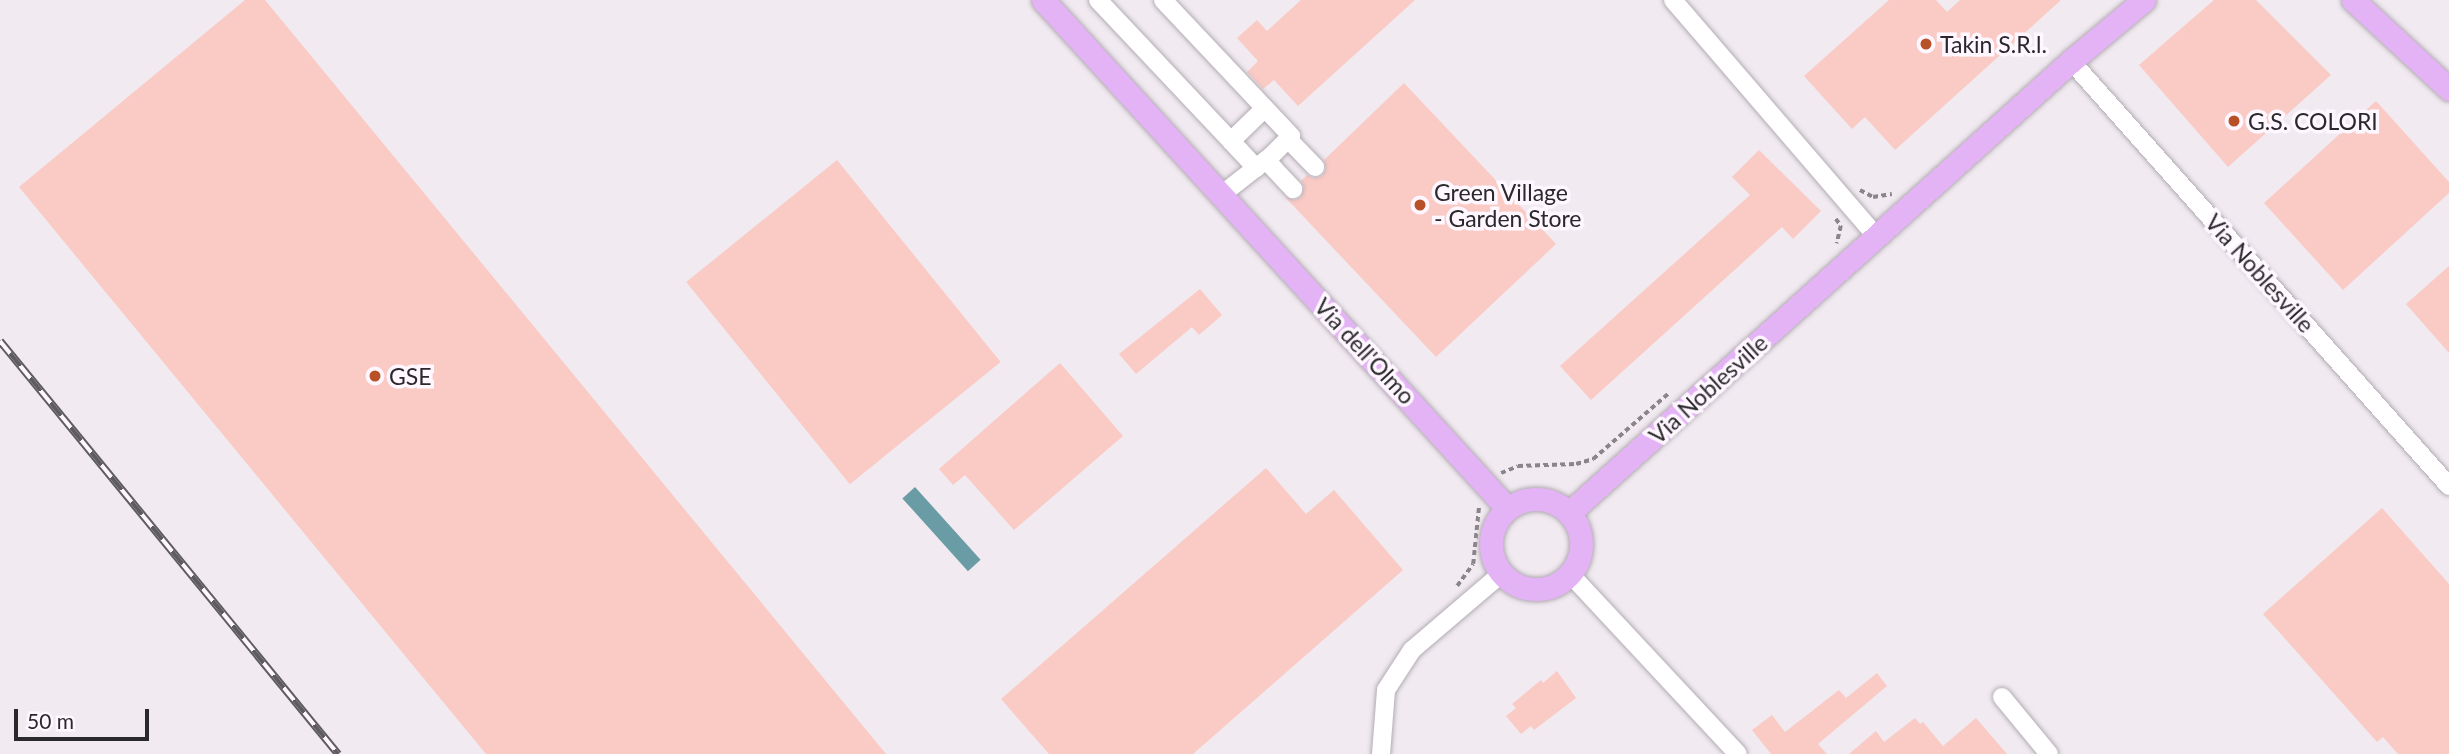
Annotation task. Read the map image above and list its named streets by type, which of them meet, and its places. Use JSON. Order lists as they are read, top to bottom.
{
  "streets": {
    "main road": ["Via Noblesville", "Via dell'Olmo"]
  },
  "crossings": [
    ["Via Noblesville", "Via dell'Olmo"]
  ],
  "places": [
    "Takin S.R.l.",
    "G.S. COLORI",
    "Green Village - Garden Store",
    "GSE"
  ],
  "scale_bar": "50 m"
}
